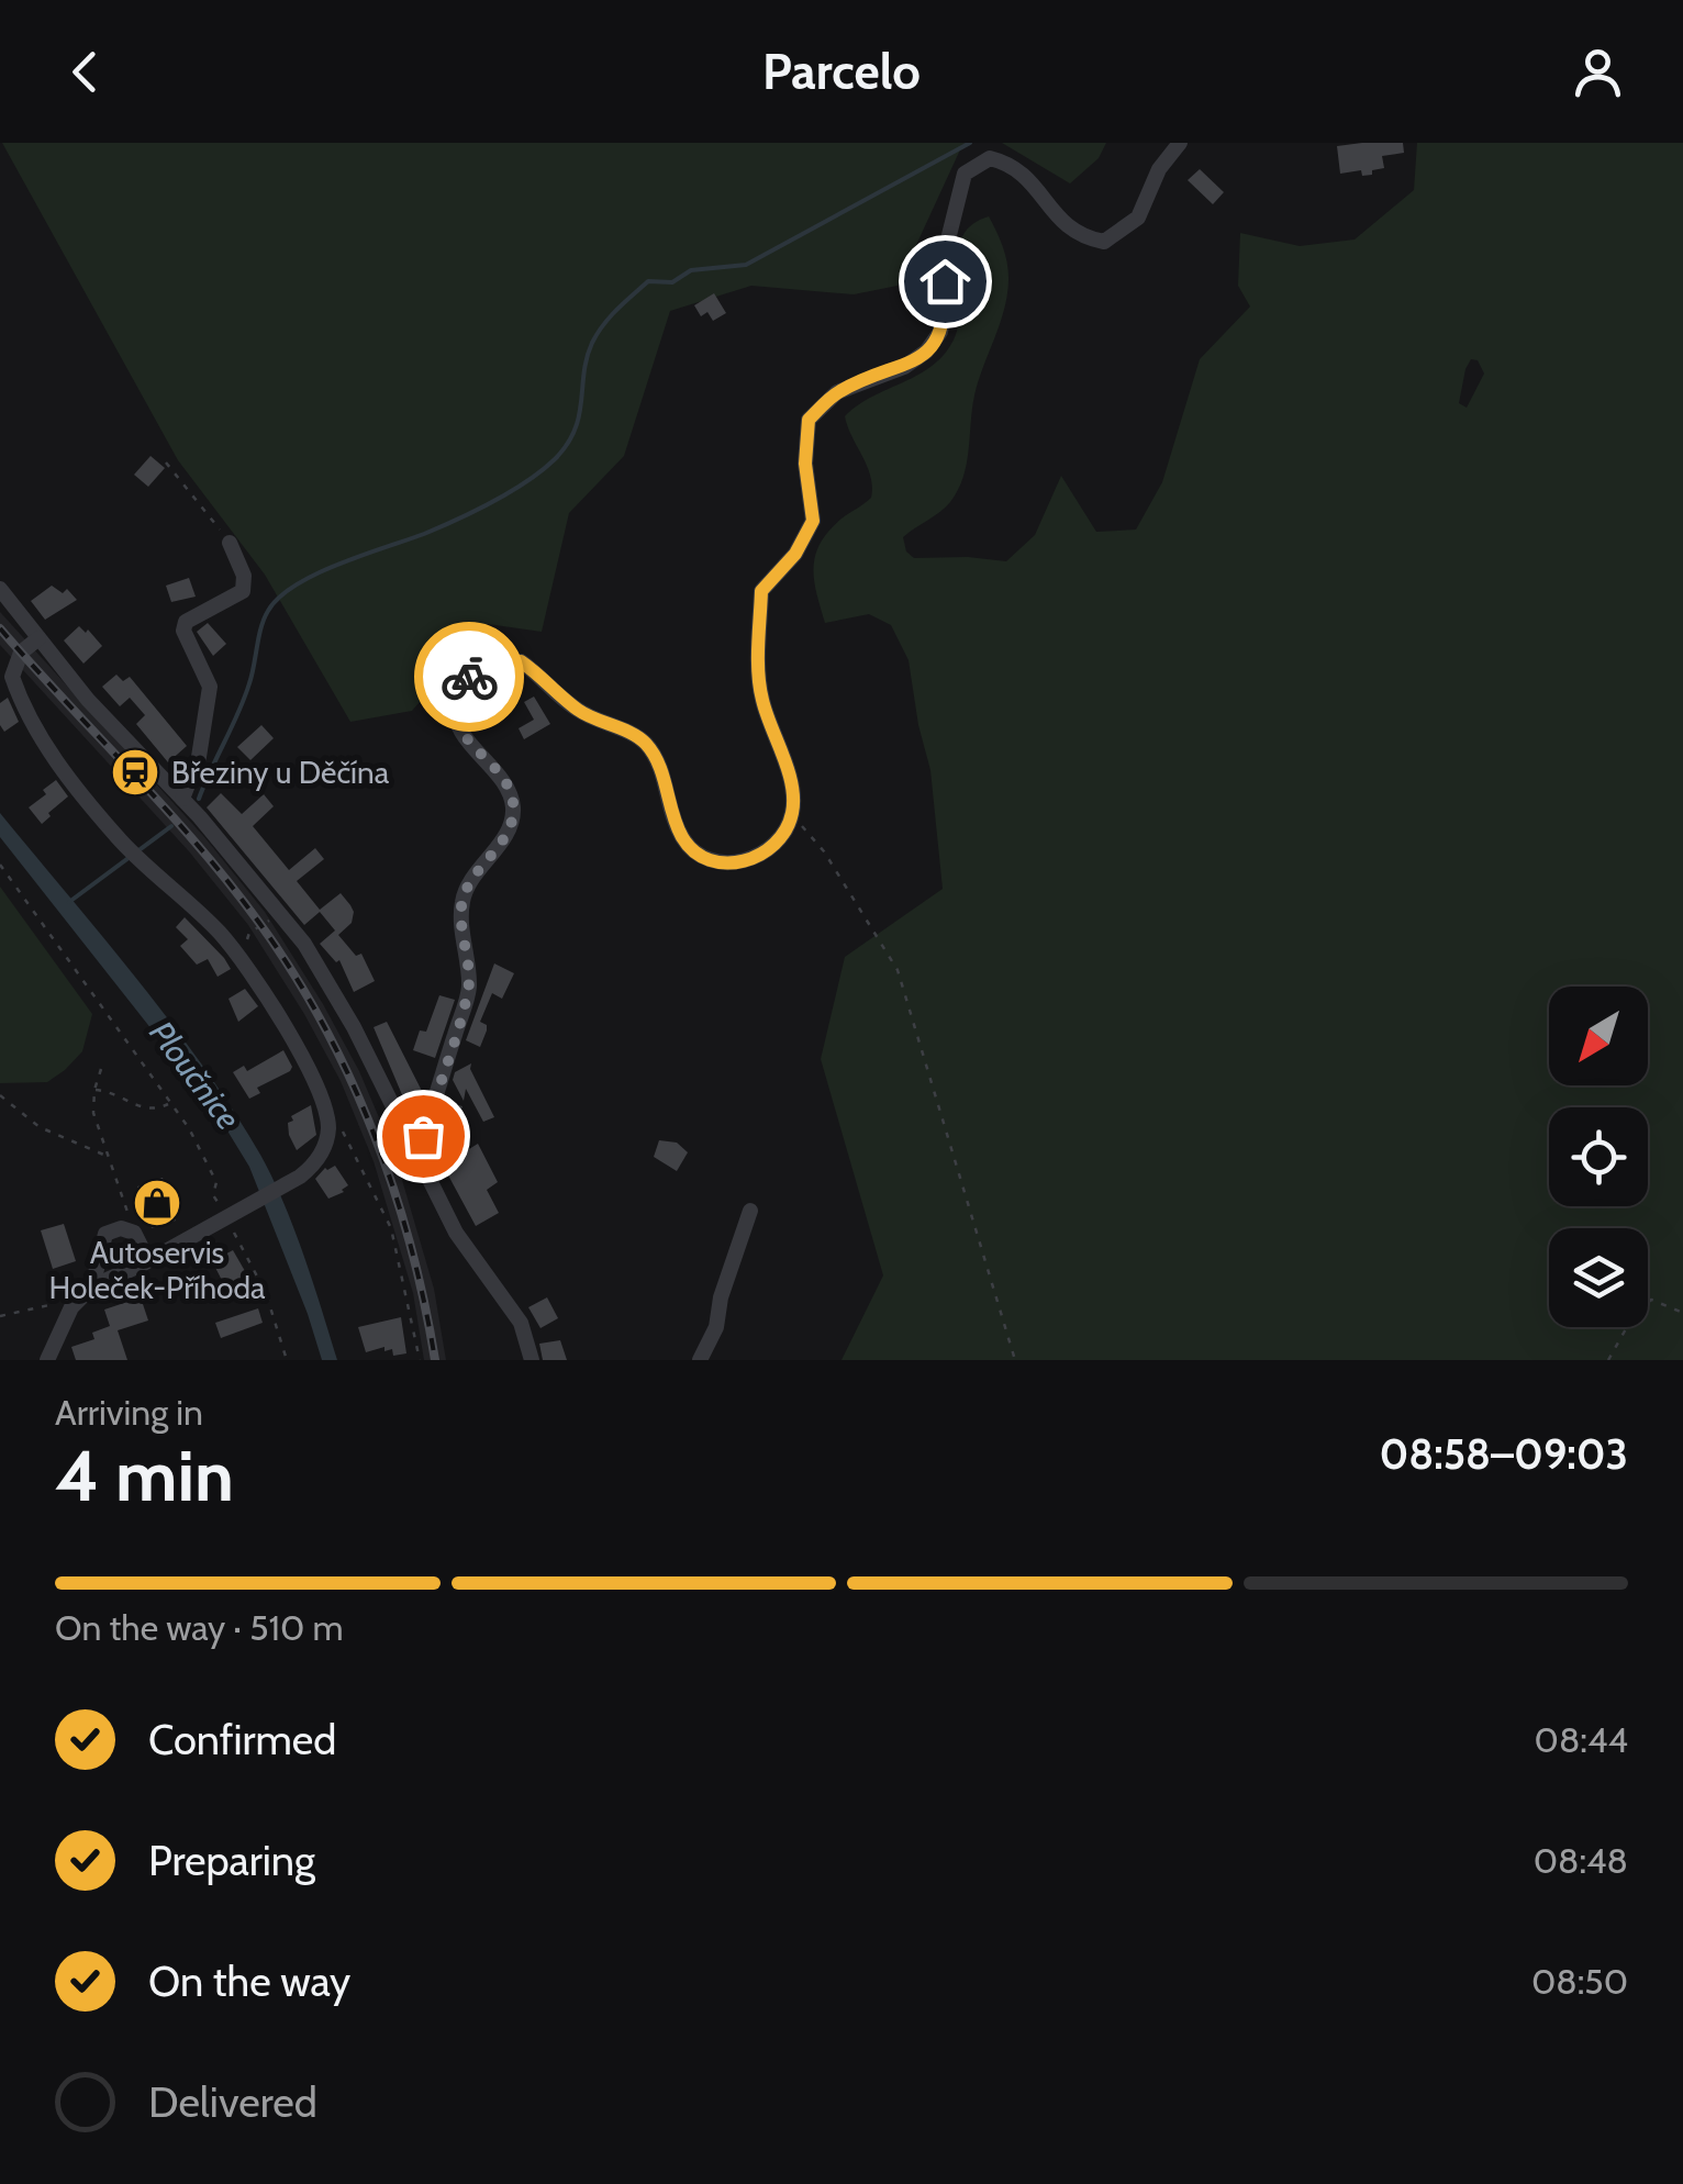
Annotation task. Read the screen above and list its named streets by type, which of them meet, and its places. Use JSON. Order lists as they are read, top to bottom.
{
  "water": ["Ploučnice"],
  "places": {
    "station": ["Březiny u Děčína"],
    "shop": ["Autoservis Holeček-Příhoda"]
  },
  "north": "bottom left",
  "page": {
    "header": "Parcelo",
    "heading": ["4 min", "Arriving in", "08:58–09:03"],
    "bar": "On the way · 510 m",
    "list": [
      ["Confirmed", "08:44"],
      ["Preparing", "08:48"],
      ["On the way", "08:50"],
      "Delivered"
    ]
  }
}
